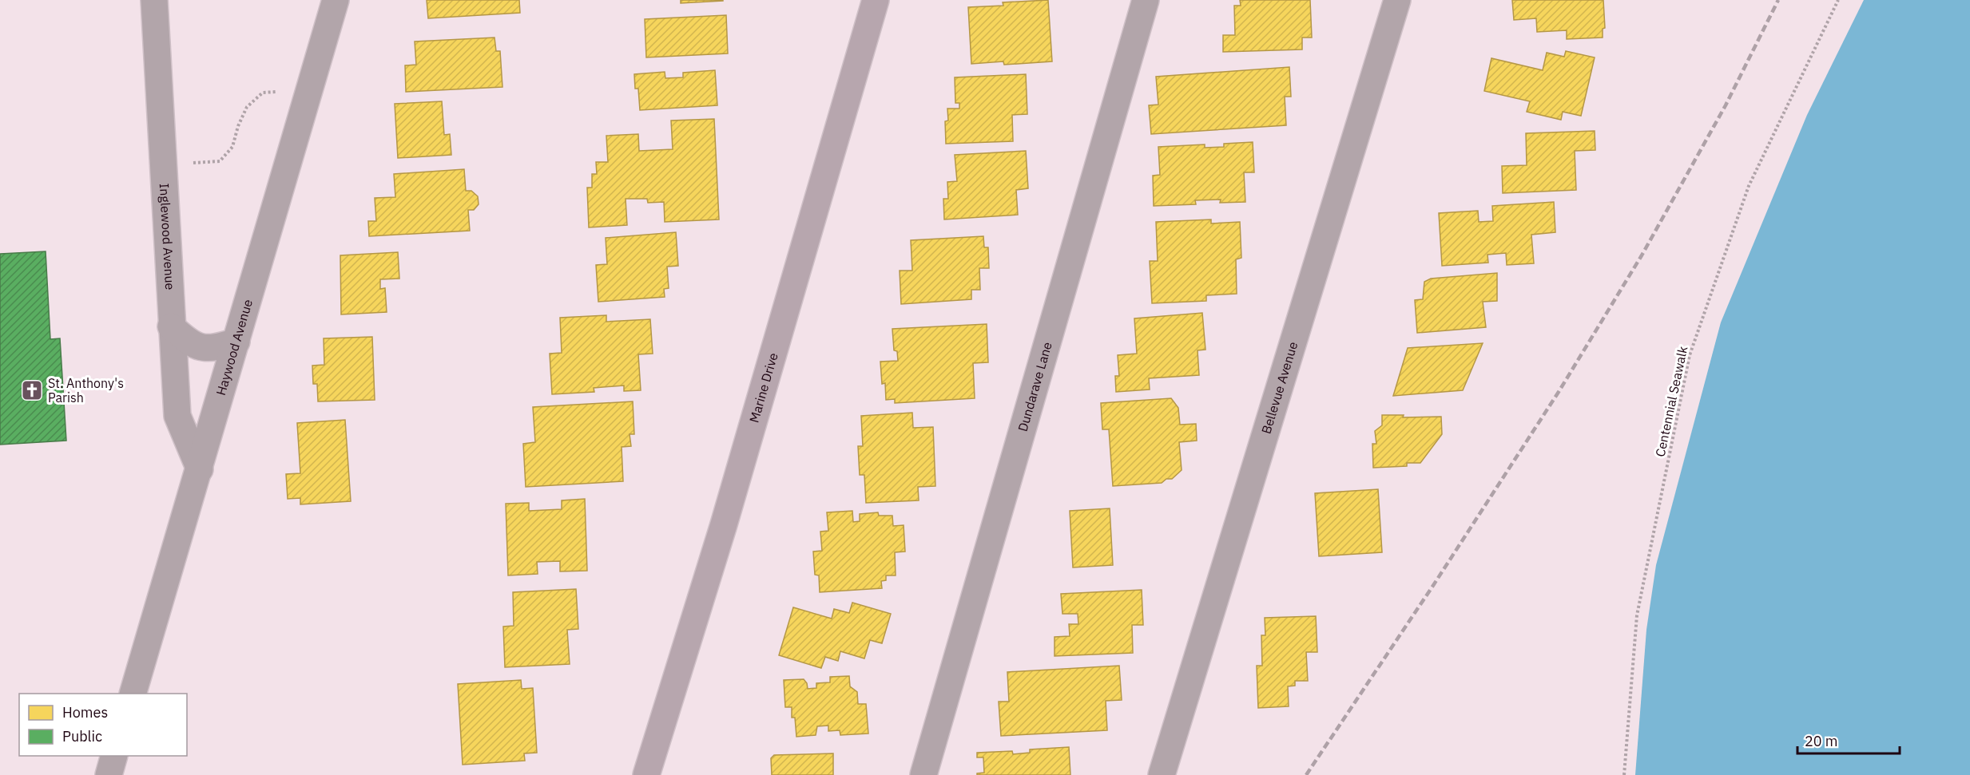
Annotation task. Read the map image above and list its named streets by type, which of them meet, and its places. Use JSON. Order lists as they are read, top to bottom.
{
  "streets": {
    "main road": ["Marine Drive"],
    "street": [
      "Inglewood Avenue",
      "Haywood Avenue",
      "Dundarave Lane",
      "Bellevue Avenue"
    ],
    "path": ["Centennial Seawalk"]
  },
  "crossings": [
    ["Inglewood Avenue", "Haywood Avenue"]
  ],
  "places": {
    "church": ["St. Anthony's Parish"]
  },
  "legend": ["Homes", "Public"],
  "scale_bar": "20 m"
}
